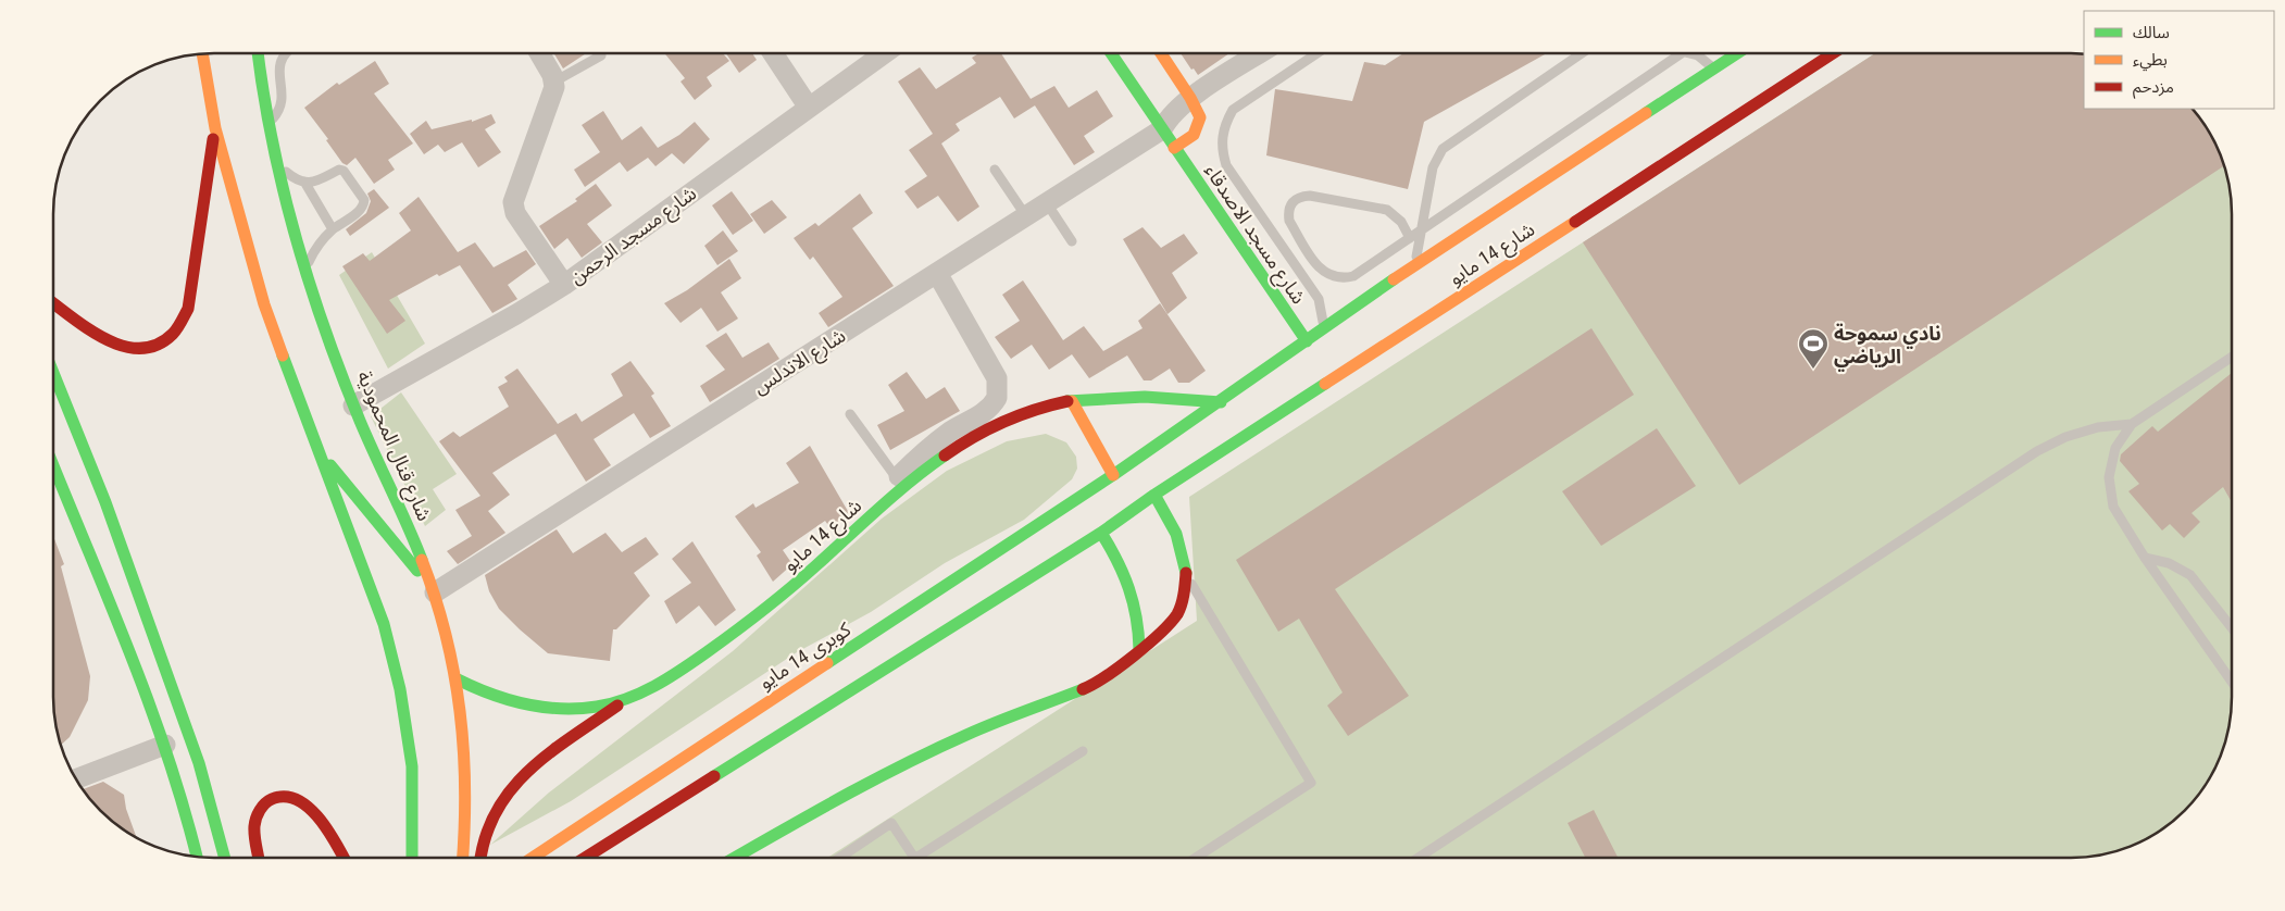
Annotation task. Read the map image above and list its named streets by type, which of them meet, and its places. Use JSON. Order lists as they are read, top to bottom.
{
  "streets": {
    "main road": [
      "شارع مسجد الاصدقاء",
      "شارع 14 مايو",
      "شارع قنال المحمودية",
      "كوبرى 14 مايو"
    ],
    "street": ["شارع مسجد الرحمن", "شارع الاندلس"]
  },
  "crossings": [
    ["شارع مسجد الاصدقاء", "شارع 14 مايو"],
    ["شارع مسجد الاصدقاء", "شارع الاندلس"],
    ["شارع مسجد الرحمن", "شارع قنال المحمودية"],
    ["شارع 14 مايو", "شارع قنال المحمودية"],
    ["شارع 14 مايو", "كوبرى 14 مايو"],
    ["شارع الاندلس", "شارع قنال المحمودية"]
  ],
  "places": {
    "sports": ["نادي سموحة الرياضي"]
  },
  "legend": ["سالك", "بطيء", "مزدحم"]
}
